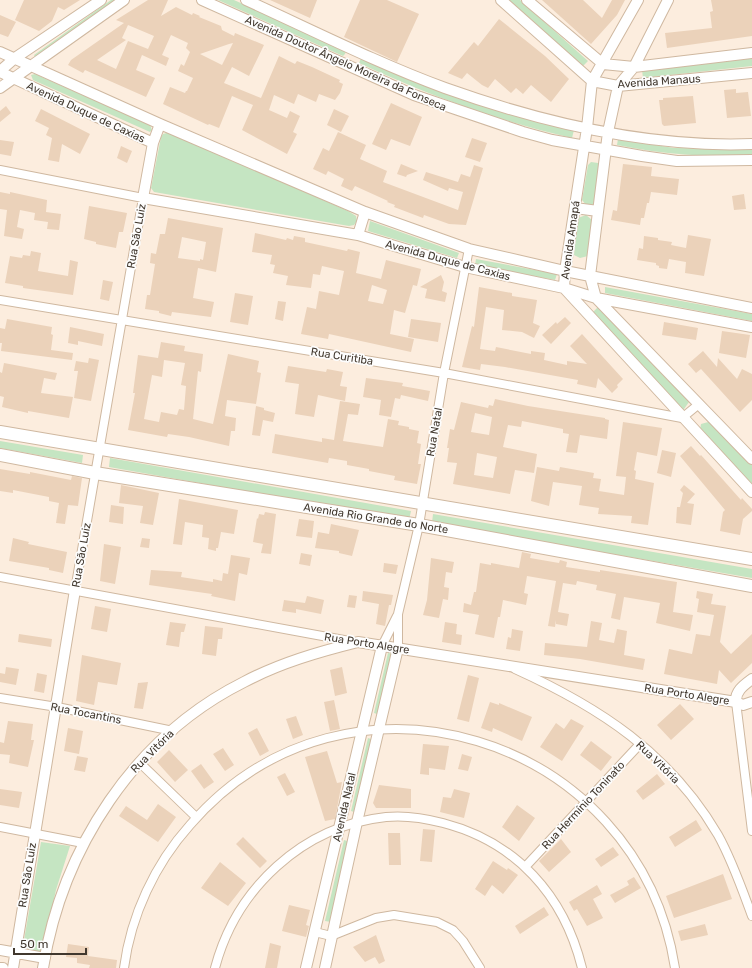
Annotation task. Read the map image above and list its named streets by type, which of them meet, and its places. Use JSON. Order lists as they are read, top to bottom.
{
  "streets": {
    "main road": ["Avenida Rio Grande do Norte"],
    "street": [
      "Avenida Doutor Ângelo Moreira da Fonseca",
      "Avenida Manaus",
      "Avenida Duque de Caxias",
      "Rua São Luiz",
      "Avenida Amapá",
      "Rua Curitiba",
      "Rua Natal",
      "Rua Porto Alegre",
      "Rua Tocantins",
      "Rua Vitória",
      "Rua Hermínio Toninato",
      "Avenida Natal"
    ]
  },
  "crossings": [
    ["Avenida Doutor Ângelo Moreira da Fonseca", "Avenida Amapá"],
    ["Avenida Manaus", "Avenida Amapá"],
    ["Avenida Duque de Caxias", "Rua São Luiz"],
    ["Avenida Duque de Caxias", "Avenida Amapá"],
    ["Avenida Duque de Caxias", "Rua Natal"],
    ["Rua São Luiz", "Rua Curitiba"],
    ["Rua São Luiz", "Avenida Rio Grande do Norte"],
    ["Rua São Luiz", "Rua Porto Alegre"],
    ["Rua São Luiz", "Rua Tocantins"],
    ["Avenida Amapá", "Rua Curitiba"],
    ["Rua Curitiba", "Rua Natal"],
    ["Rua Natal", "Avenida Rio Grande do Norte"],
    ["Rua Natal", "Rua Porto Alegre"],
    ["Rua Natal", "Avenida Natal"],
    ["Rua Porto Alegre", "Rua Vitória"],
    ["Rua Porto Alegre", "Avenida Natal"],
    ["Rua Tocantins", "Rua Vitória"],
    ["Rua Vitória", "Rua Hermínio Toninato"]
  ],
  "scale_bar": "50 m"
}
